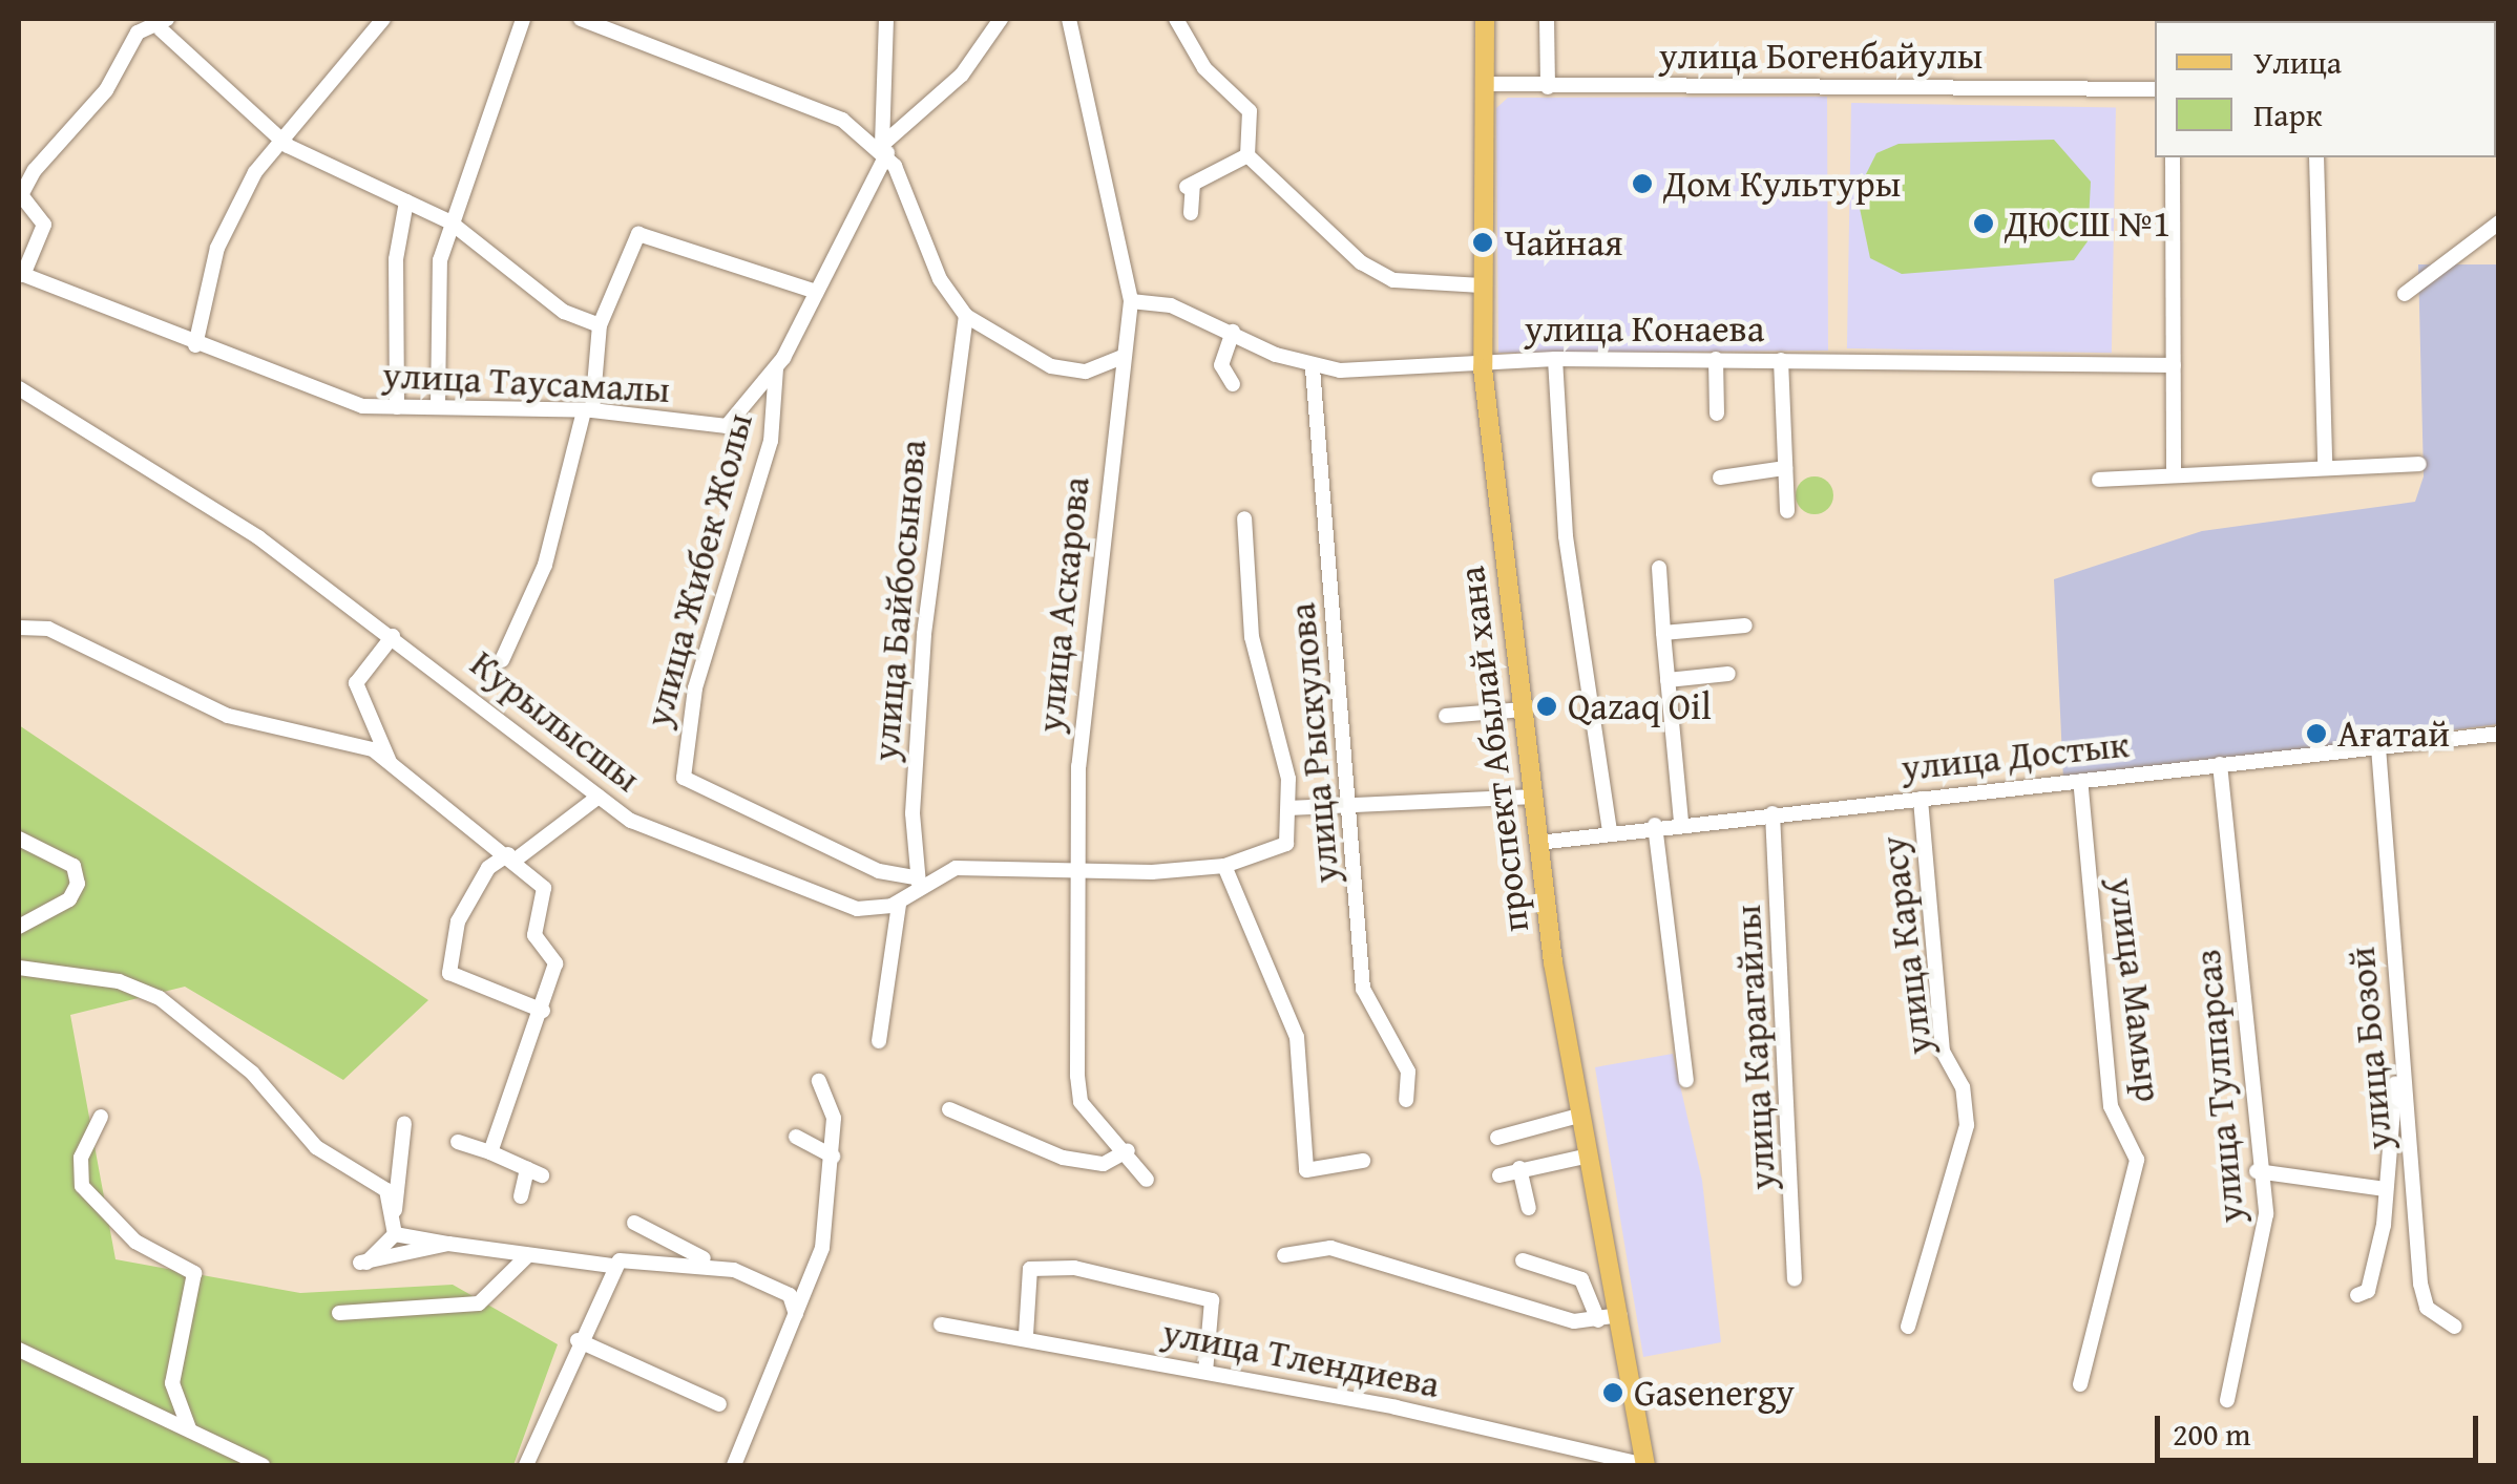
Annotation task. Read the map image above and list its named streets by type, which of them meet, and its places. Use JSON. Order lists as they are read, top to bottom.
{
  "streets": {
    "main road": ["проспект Абылай хана"],
    "street": [
      "улица Богенбайулы",
      "улица Конаева",
      "улица Таусамалы",
      "улица Жибек Жолы",
      "улица Байбосынова",
      "улица Аскарова",
      "Курылысшы",
      "улица Рыскулова",
      "улица Достык",
      "улица Карасу",
      "улица Мамыр",
      "улица Карагайлы",
      "улица Бозой",
      "улица Тулпарсаз",
      "улица Тлендиева"
    ]
  },
  "crossings": [
    ["улица Богенбайулы", "проспект Абылай хана"],
    ["улица Конаева", "улица Аскарова"],
    ["улица Конаева", "улица Рыскулова"],
    ["улица Конаева", "проспект Абылай хана"],
    ["улица Таусамалы", "улица Жибек Жолы"],
    ["улица Жибек Жолы", "улица Байбосынова"],
    ["проспект Абылай хана", "улица Достык"],
    ["проспект Абылай хана", "улица Тлендиева"],
    ["улица Достык", "улица Карасу"],
    ["улица Достык", "улица Мамыр"],
    ["улица Достык", "улица Карагайлы"],
    ["улица Достык", "улица Бозой"],
    ["улица Достык", "улица Тулпарсаз"]
  ],
  "places": [
    "Дом Культуры",
    "ДЮСШ №1",
    "Чайная",
    "Qazaq Oil",
    "Ағатай",
    "Gasenergy"
  ],
  "legend": ["Улица", "Парк"],
  "scale_bar": "200 m"
}
